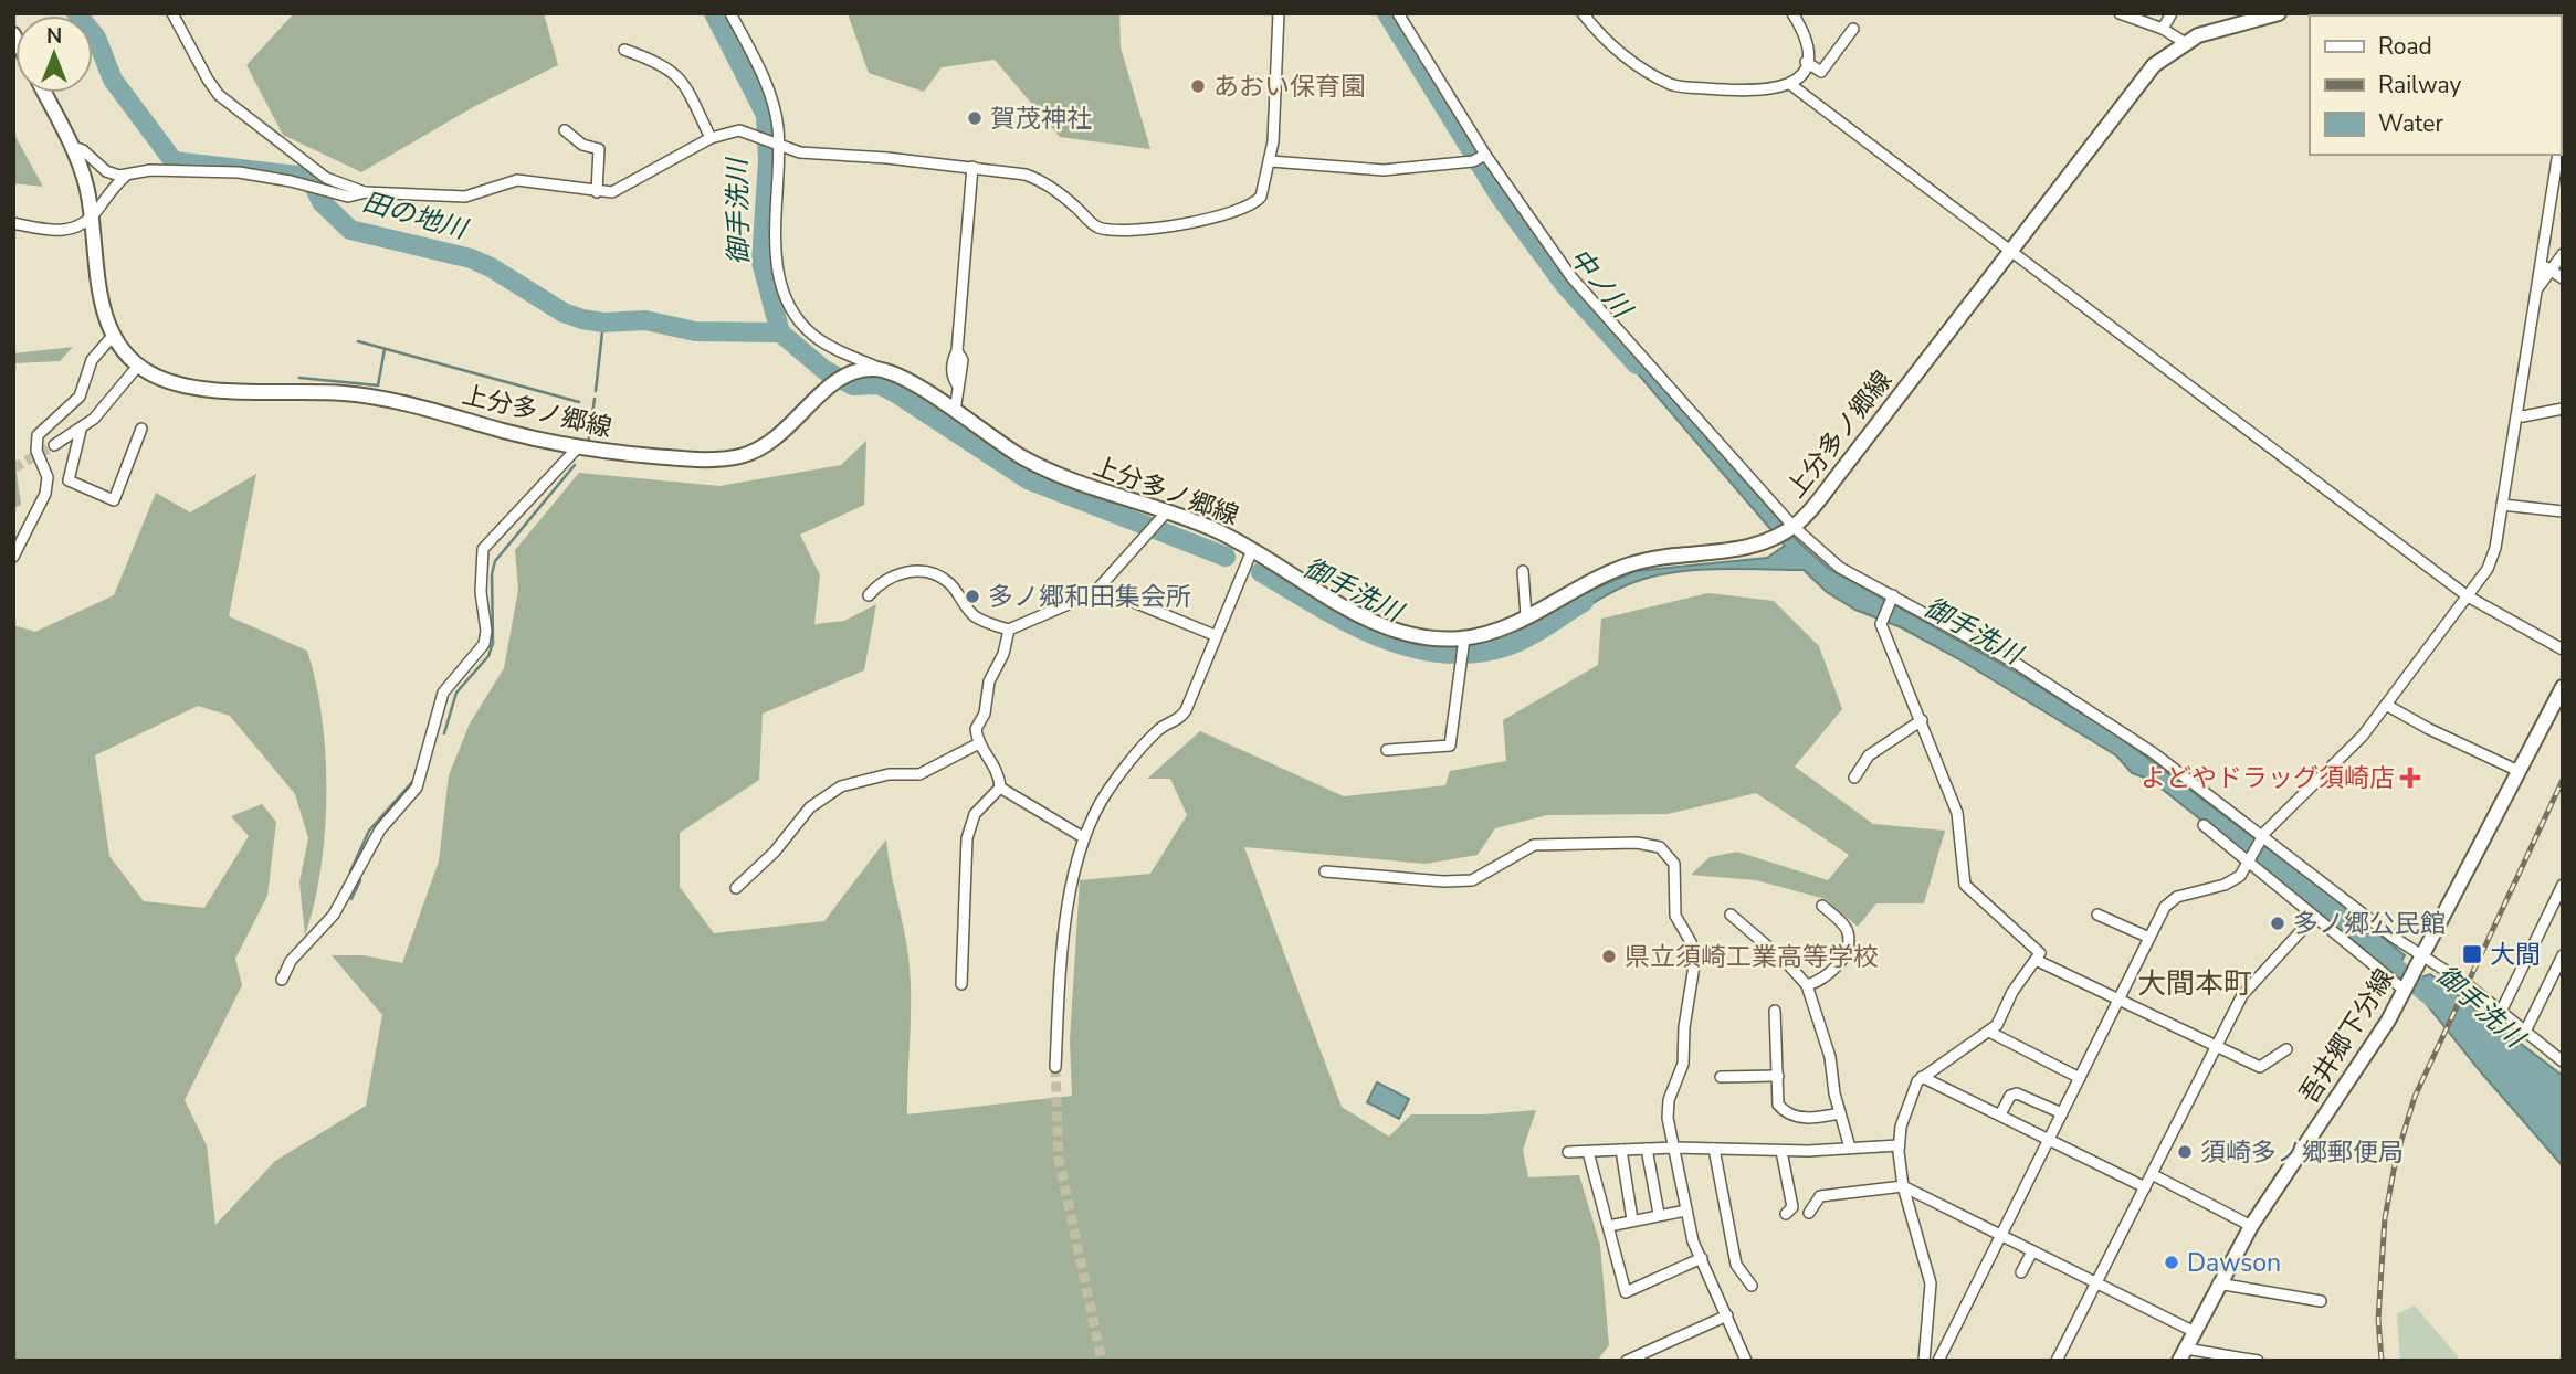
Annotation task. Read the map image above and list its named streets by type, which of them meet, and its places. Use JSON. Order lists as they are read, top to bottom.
{
  "streets": {
    "main road": ["上分多ノ郷線", "吾井郷下分線"]
  },
  "districts": ["大間本町"],
  "water": ["御手洗川", "田の地川", "中ノ川"],
  "places": {
    "other": [
      "あおい保育園",
      "賀茂神社",
      "多ノ郷和田集会所",
      "多ノ郷公民館",
      "県立須崎工業高等学校",
      "須崎多ノ郷郵便局",
      "Dawson"
    ],
    "health": ["よどやドラッグ須崎店"],
    "transit": ["大間"]
  },
  "legend": ["Road", "Railway", "Water"],
  "north": "top"
}
